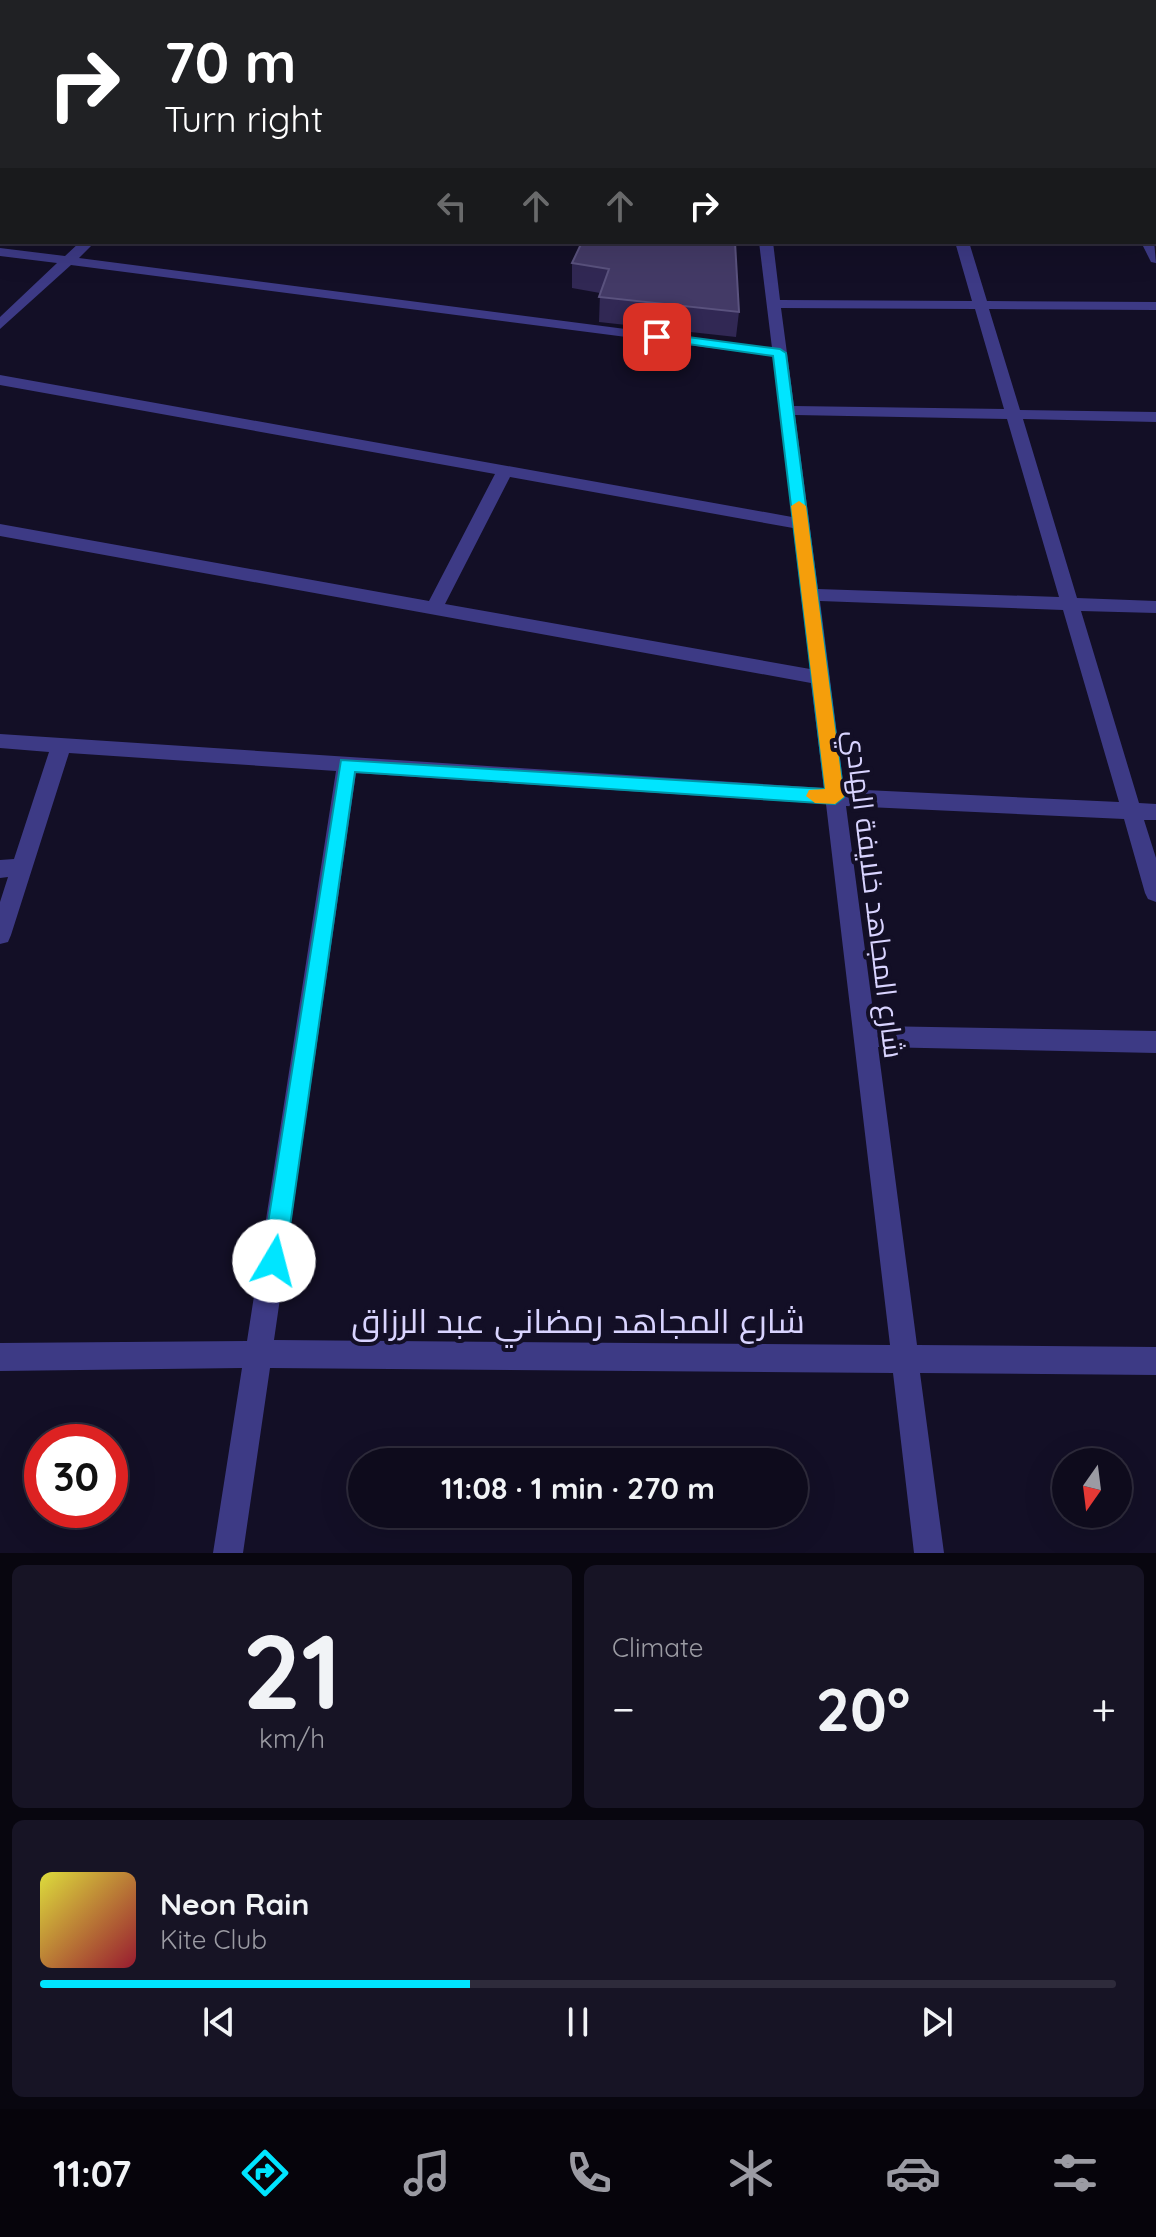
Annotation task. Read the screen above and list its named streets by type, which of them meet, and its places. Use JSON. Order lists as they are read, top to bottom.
{
  "streets": {
    "street": ["شارع المجاهد خلايفة الهادي", "شارع المجاهد رمضاني عبد الرزاق"]
  },
  "crossings": [
    ["شارع المجاهد خلايفة الهادي", "شارع المجاهد رمضاني عبد الرزاق"]
  ],
  "north": "bottom",
  "page": {
    "turn": ["70 m", "Turn right"],
    "limit": "30",
    "trip": "11:08 · 1 min · 270 m",
    "tile": [
      ["21", "km/h"],
      "Climate"
    ],
    "heat": ["−", "20°", "+"],
    "song": ["Neon Rain", "Kite Club"],
    "tabs": "11:07"
  }
}
